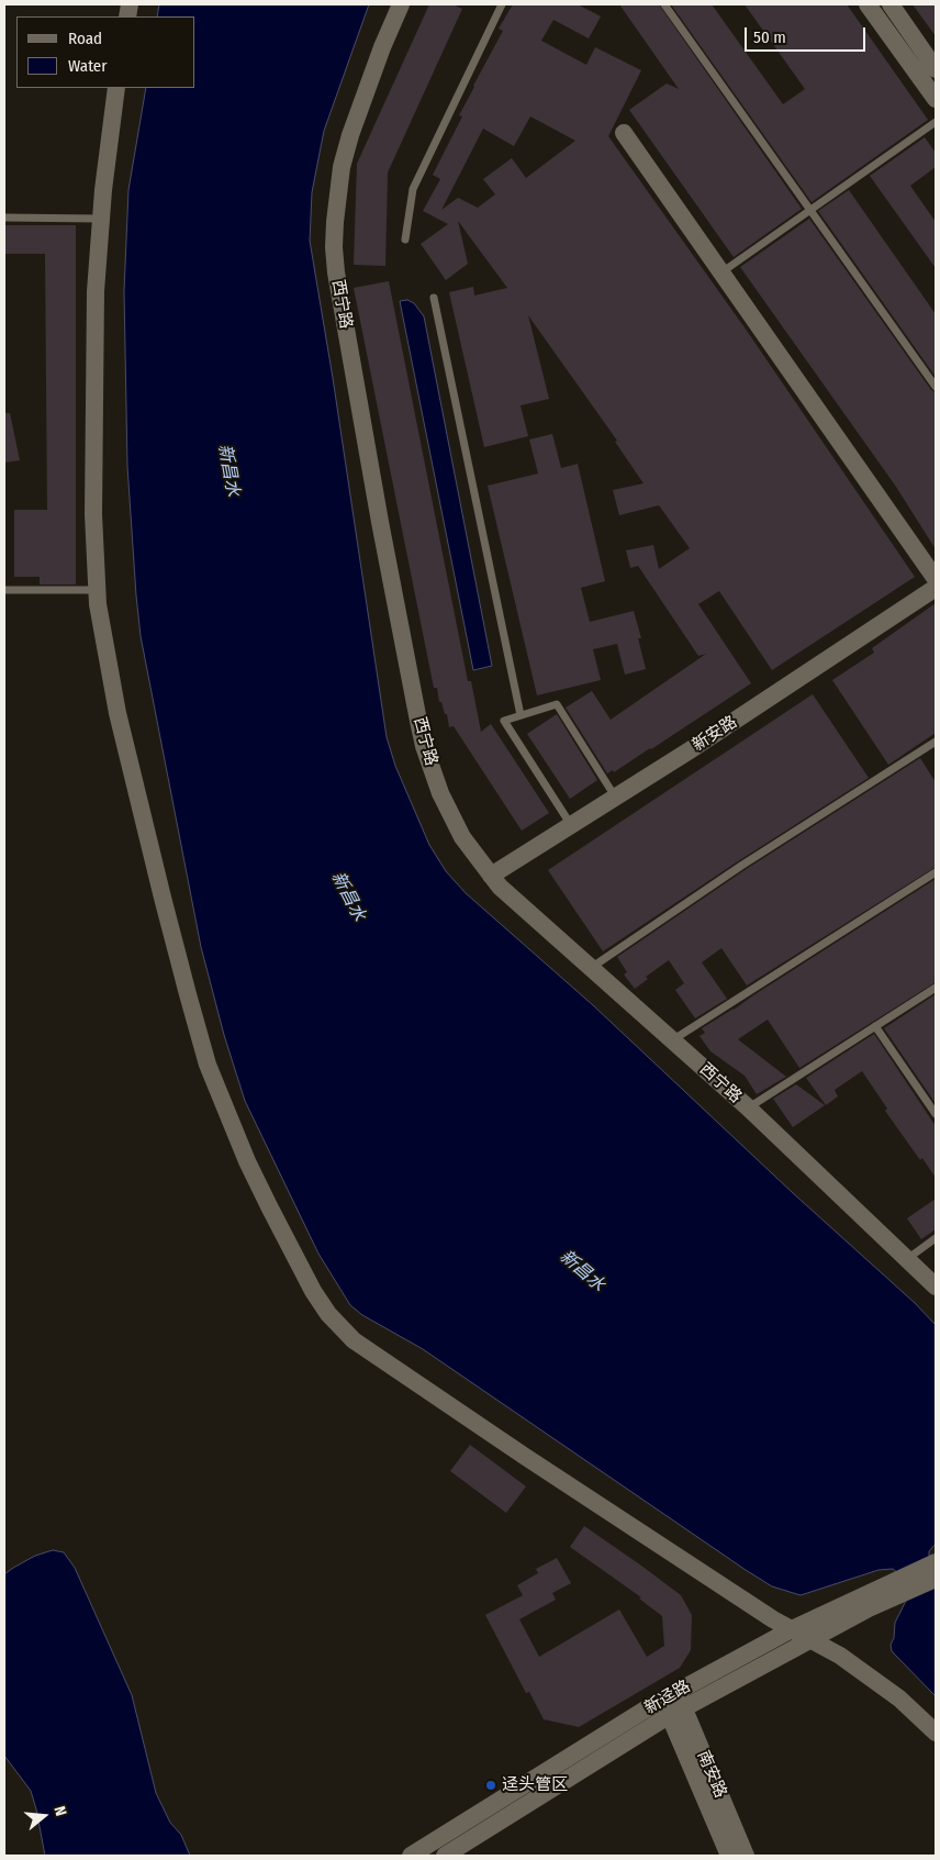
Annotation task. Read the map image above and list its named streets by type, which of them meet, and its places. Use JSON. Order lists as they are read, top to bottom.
{
  "streets": {
    "street": [
      "西宁路",
      "新安路",
      "新迳路",
      "南安路"
    ]
  },
  "crossings": [
    ["西宁路", "新安路"],
    ["新迳路", "南安路"]
  ],
  "water": ["新昌水"],
  "places": ["迳头管区"],
  "legend": ["Road", "Water"],
  "scale_bar": "50 m",
  "north": "right"
}
